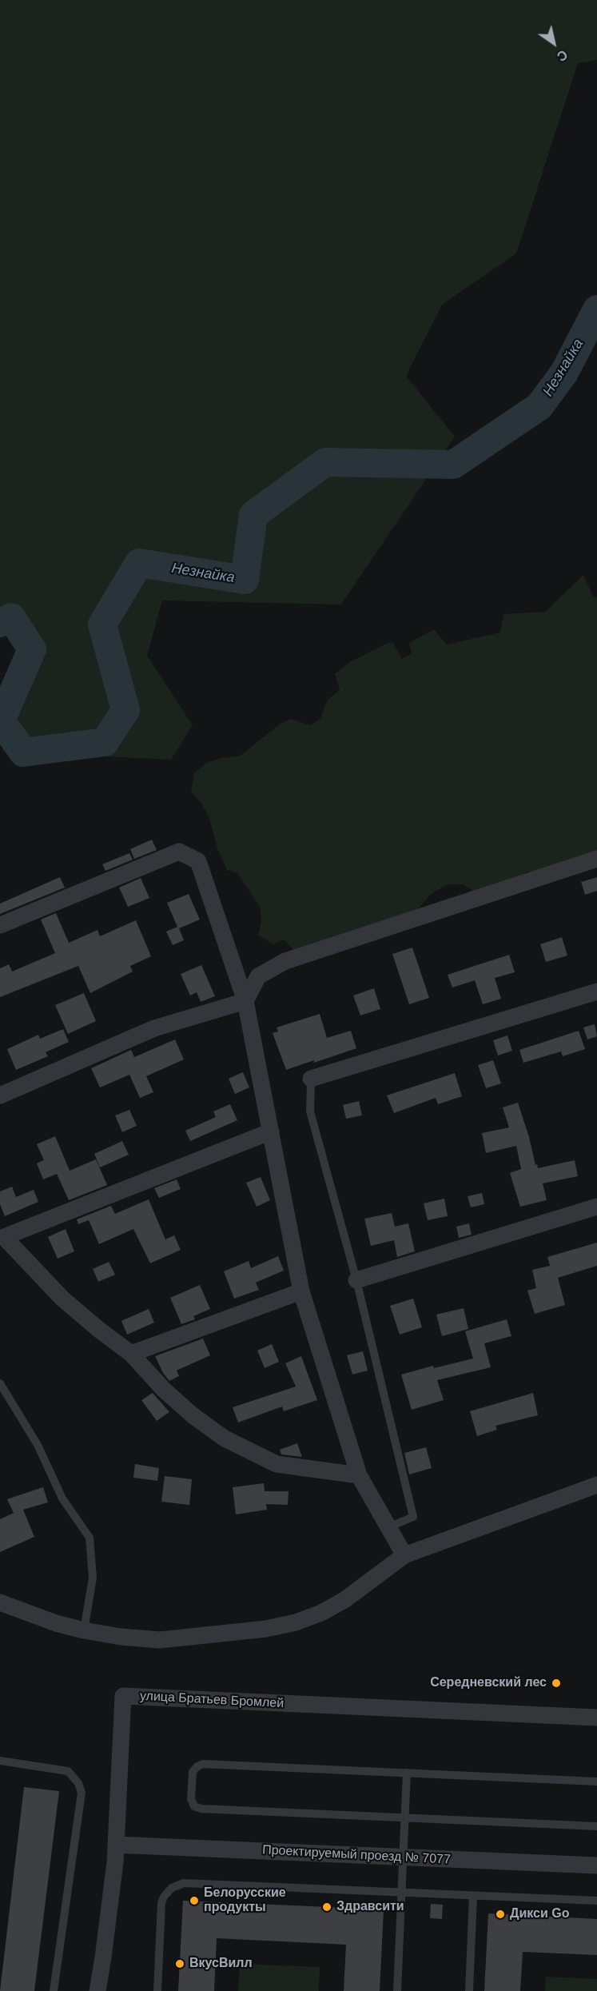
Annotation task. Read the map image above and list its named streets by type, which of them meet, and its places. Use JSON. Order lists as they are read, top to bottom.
{
  "streets": {
    "street": ["улица Братьев Бромлей", "Проектируемый проезд № 7077"]
  },
  "crossings": [
    ["улица Братьев Бромлей", "Проектируемый проезд № 7077"]
  ],
  "water": ["Незнайка"],
  "places": [
    "Середневский лес",
    "Белорусские продукты",
    "Здравсити",
    "Дикси Go",
    "ВкусВилл"
  ],
  "north": "bottom right"
}
